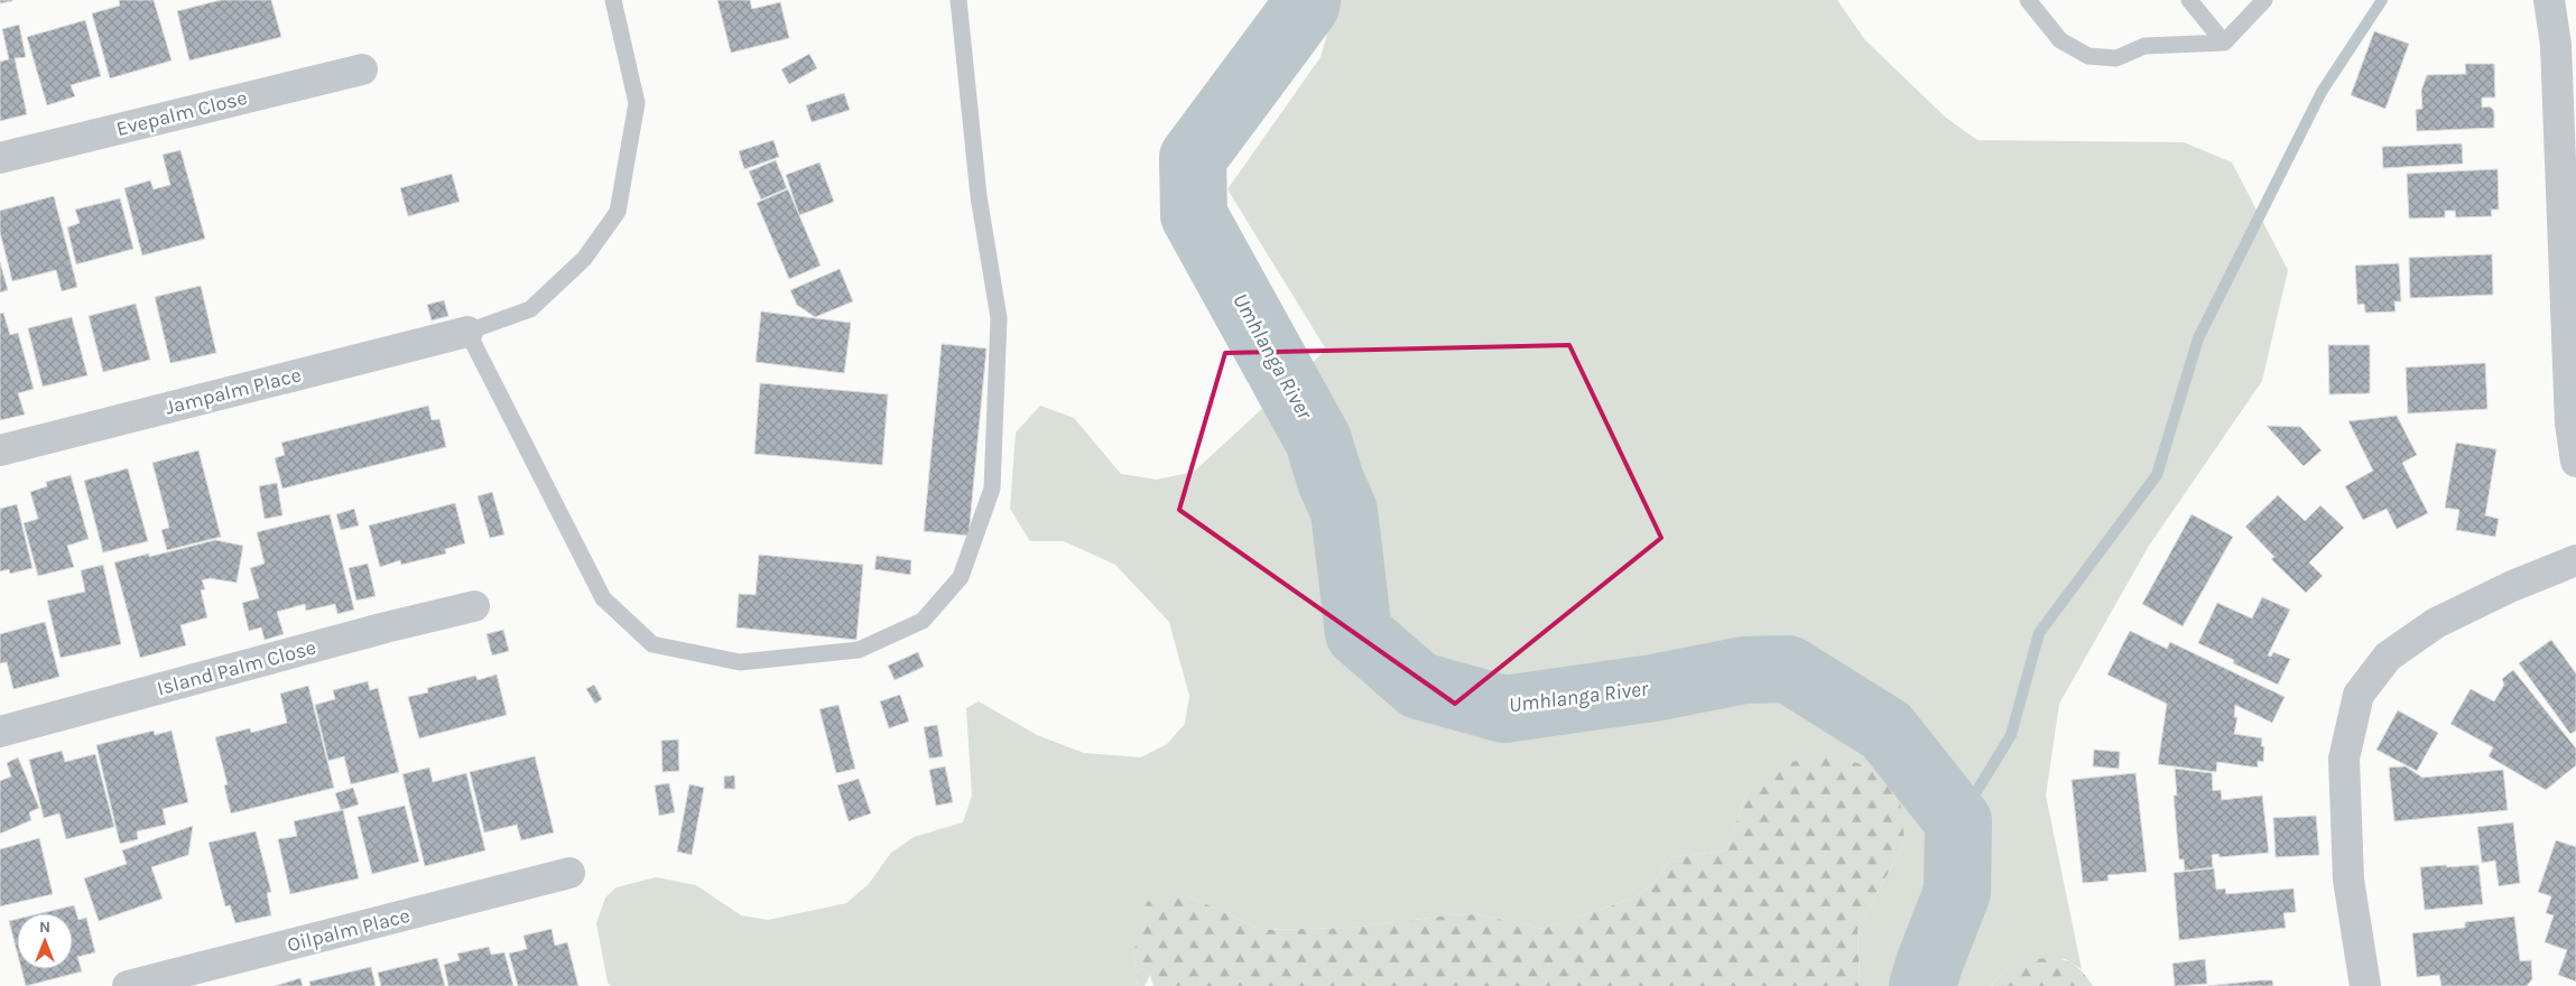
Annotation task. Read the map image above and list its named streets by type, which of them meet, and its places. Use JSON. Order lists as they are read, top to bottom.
{
  "streets": {
    "street": [
      "Evepalm Close",
      "Jampalm Place",
      "Island Palm Close",
      "Oilpalm Place"
    ]
  },
  "water": ["Umhlanga River"],
  "north": "top"
}
